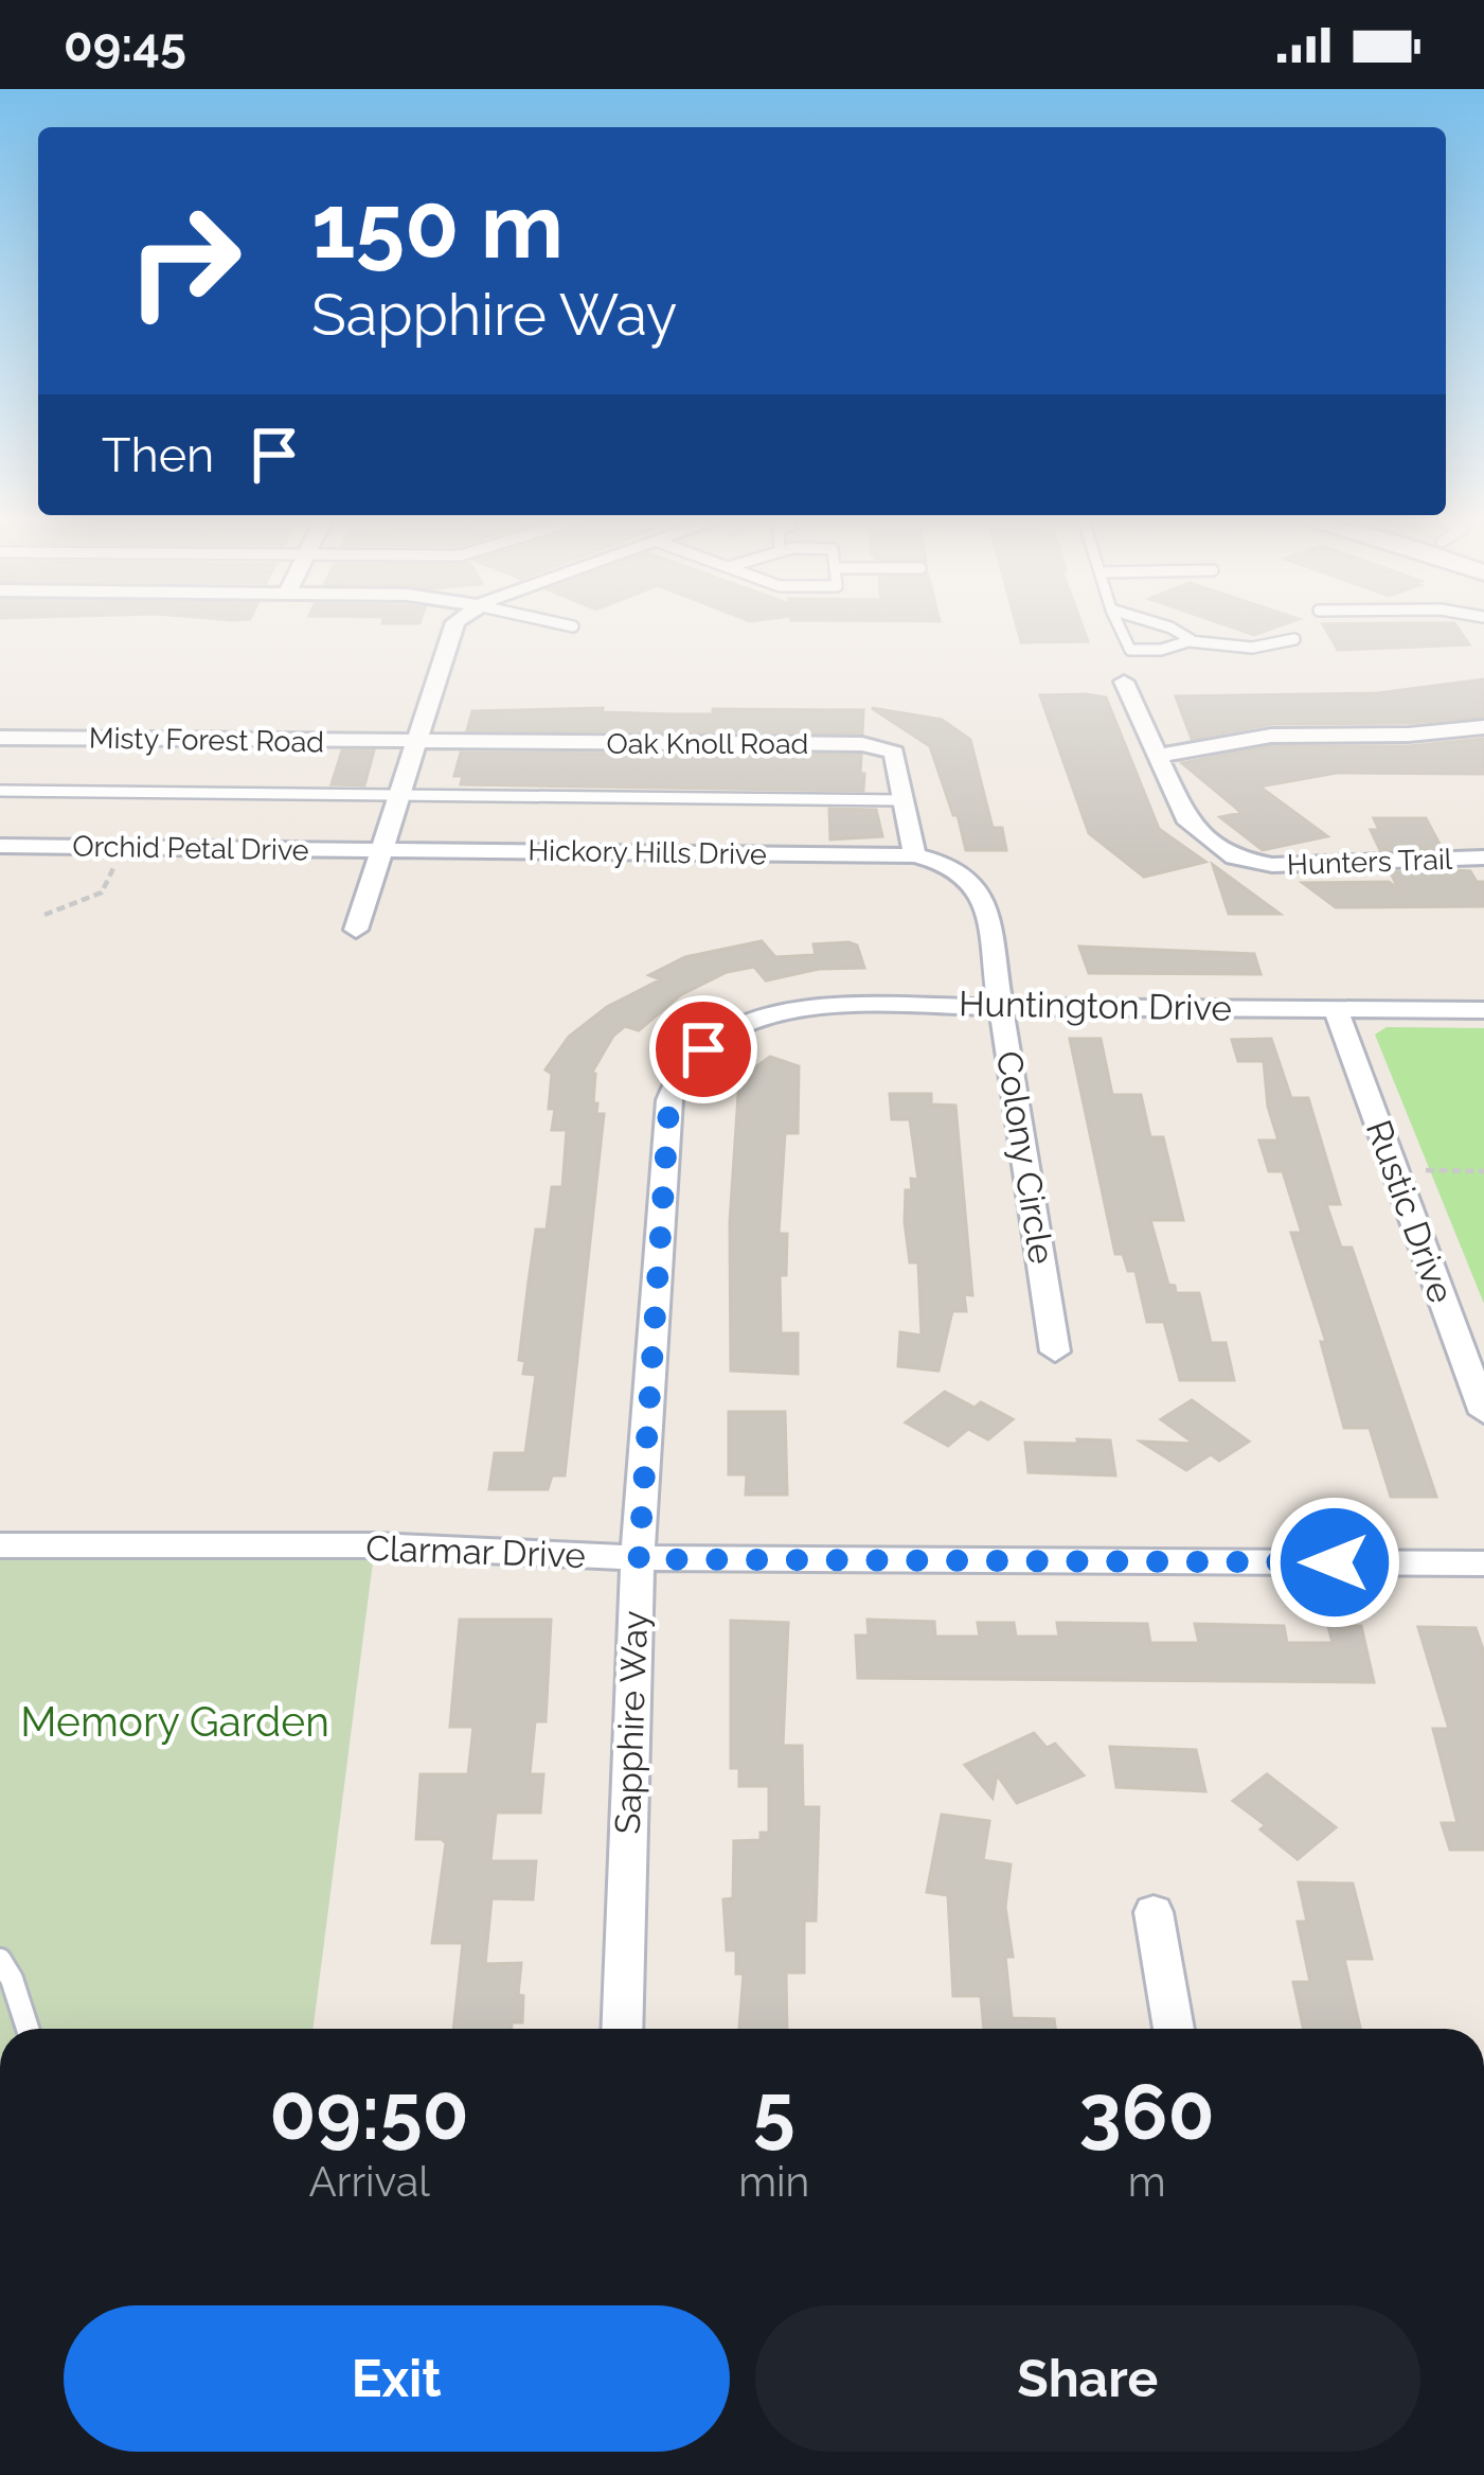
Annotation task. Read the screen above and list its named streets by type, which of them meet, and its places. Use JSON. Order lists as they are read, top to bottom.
{
  "streets": {
    "street": [
      "Misty Forest Road",
      "Oak Knoll Road",
      "Orchid Petal Drive",
      "Hickory Hills Drive",
      "Hunters Trail",
      "Huntington Drive",
      "Colony Circle",
      "Rustic Drive",
      "Clarmar Drive",
      "Sapphire Way"
    ]
  },
  "crossings": [
    ["Misty Forest Road", "Oak Knoll Road"],
    ["Oak Knoll Road", "Hickory Hills Drive"],
    ["Oak Knoll Road", "Colony Circle"],
    ["Orchid Petal Drive", "Hickory Hills Drive"],
    ["Hickory Hills Drive", "Colony Circle"],
    ["Huntington Drive", "Colony Circle"],
    ["Huntington Drive", "Rustic Drive"],
    ["Huntington Drive", "Sapphire Way"],
    ["Clarmar Drive", "Sapphire Way"]
  ],
  "parks": ["Memory Garden"],
  "page": {
    "status": "09:45",
    "turn": ["150 m", "Sapphire Way"],
    "then": "Then",
    "eta": [
      "09:50",
      "Arrival",
      "5",
      "min",
      "360",
      "m"
    ],
    "buttons": ["Exit", "Share"]
  }
}
